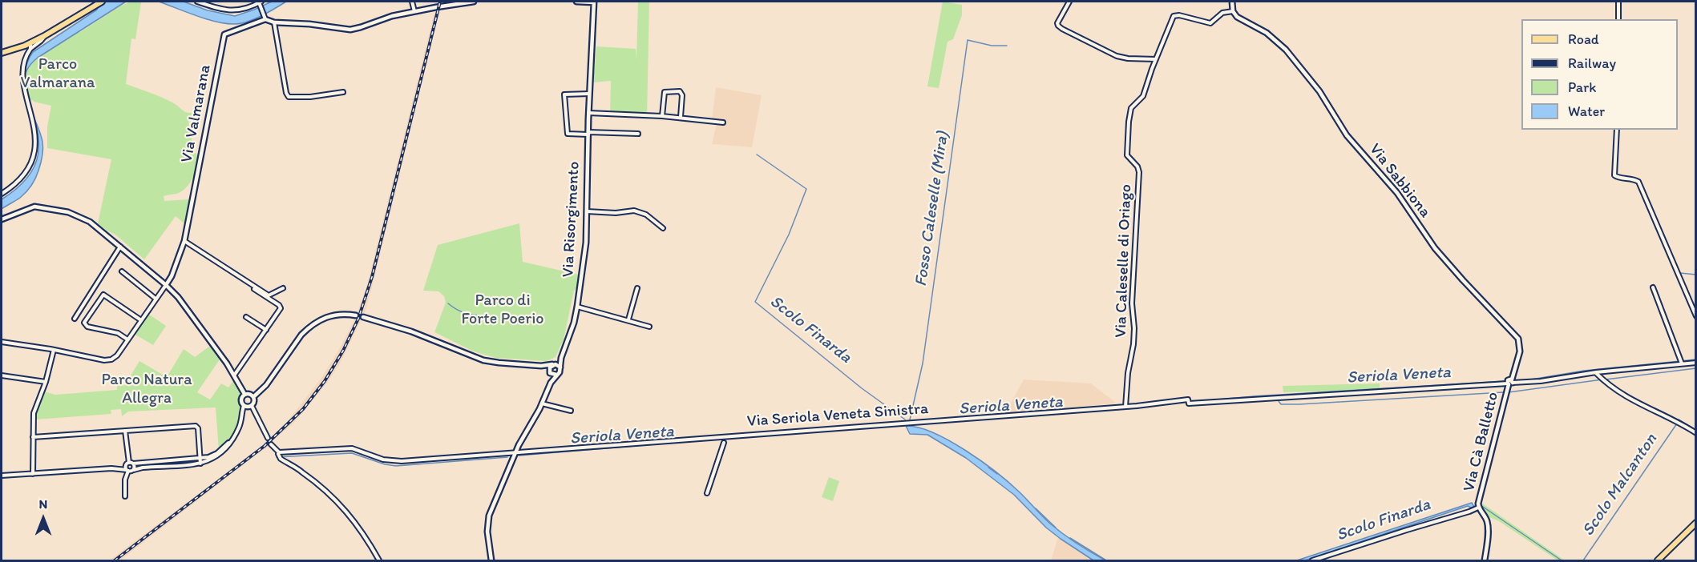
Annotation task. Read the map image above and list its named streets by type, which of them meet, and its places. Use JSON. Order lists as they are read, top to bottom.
{
  "streets": {
    "street": [
      "Via Valmarana",
      "Via Sabbiona",
      "Via Risorgimento",
      "Via Caleselle di Oriago",
      "Via Seriola Veneta Sinistra",
      "Via Cà Balletto"
    ]
  },
  "crossings": [
    ["Via Sabbiona", "Via Seriola Veneta Sinistra"],
    ["Via Sabbiona", "Via Cà Balletto"],
    ["Via Risorgimento", "Via Seriola Veneta Sinistra"],
    ["Via Caleselle di Oriago", "Via Seriola Veneta Sinistra"],
    ["Via Seriola Veneta Sinistra", "Via Cà Balletto"]
  ],
  "water": [
    "Fosso Caleselle (Mira)",
    "Scolo Finarda",
    "Seriola Veneta",
    "Scolo Malcanton"
  ],
  "parks": ["Parco Valmarana", "Parco di Forte Poerio", "Parco Natura Allegra"],
  "legend": [
    "Road",
    "Railway",
    "Park",
    "Water"
  ],
  "north": "top"
}
